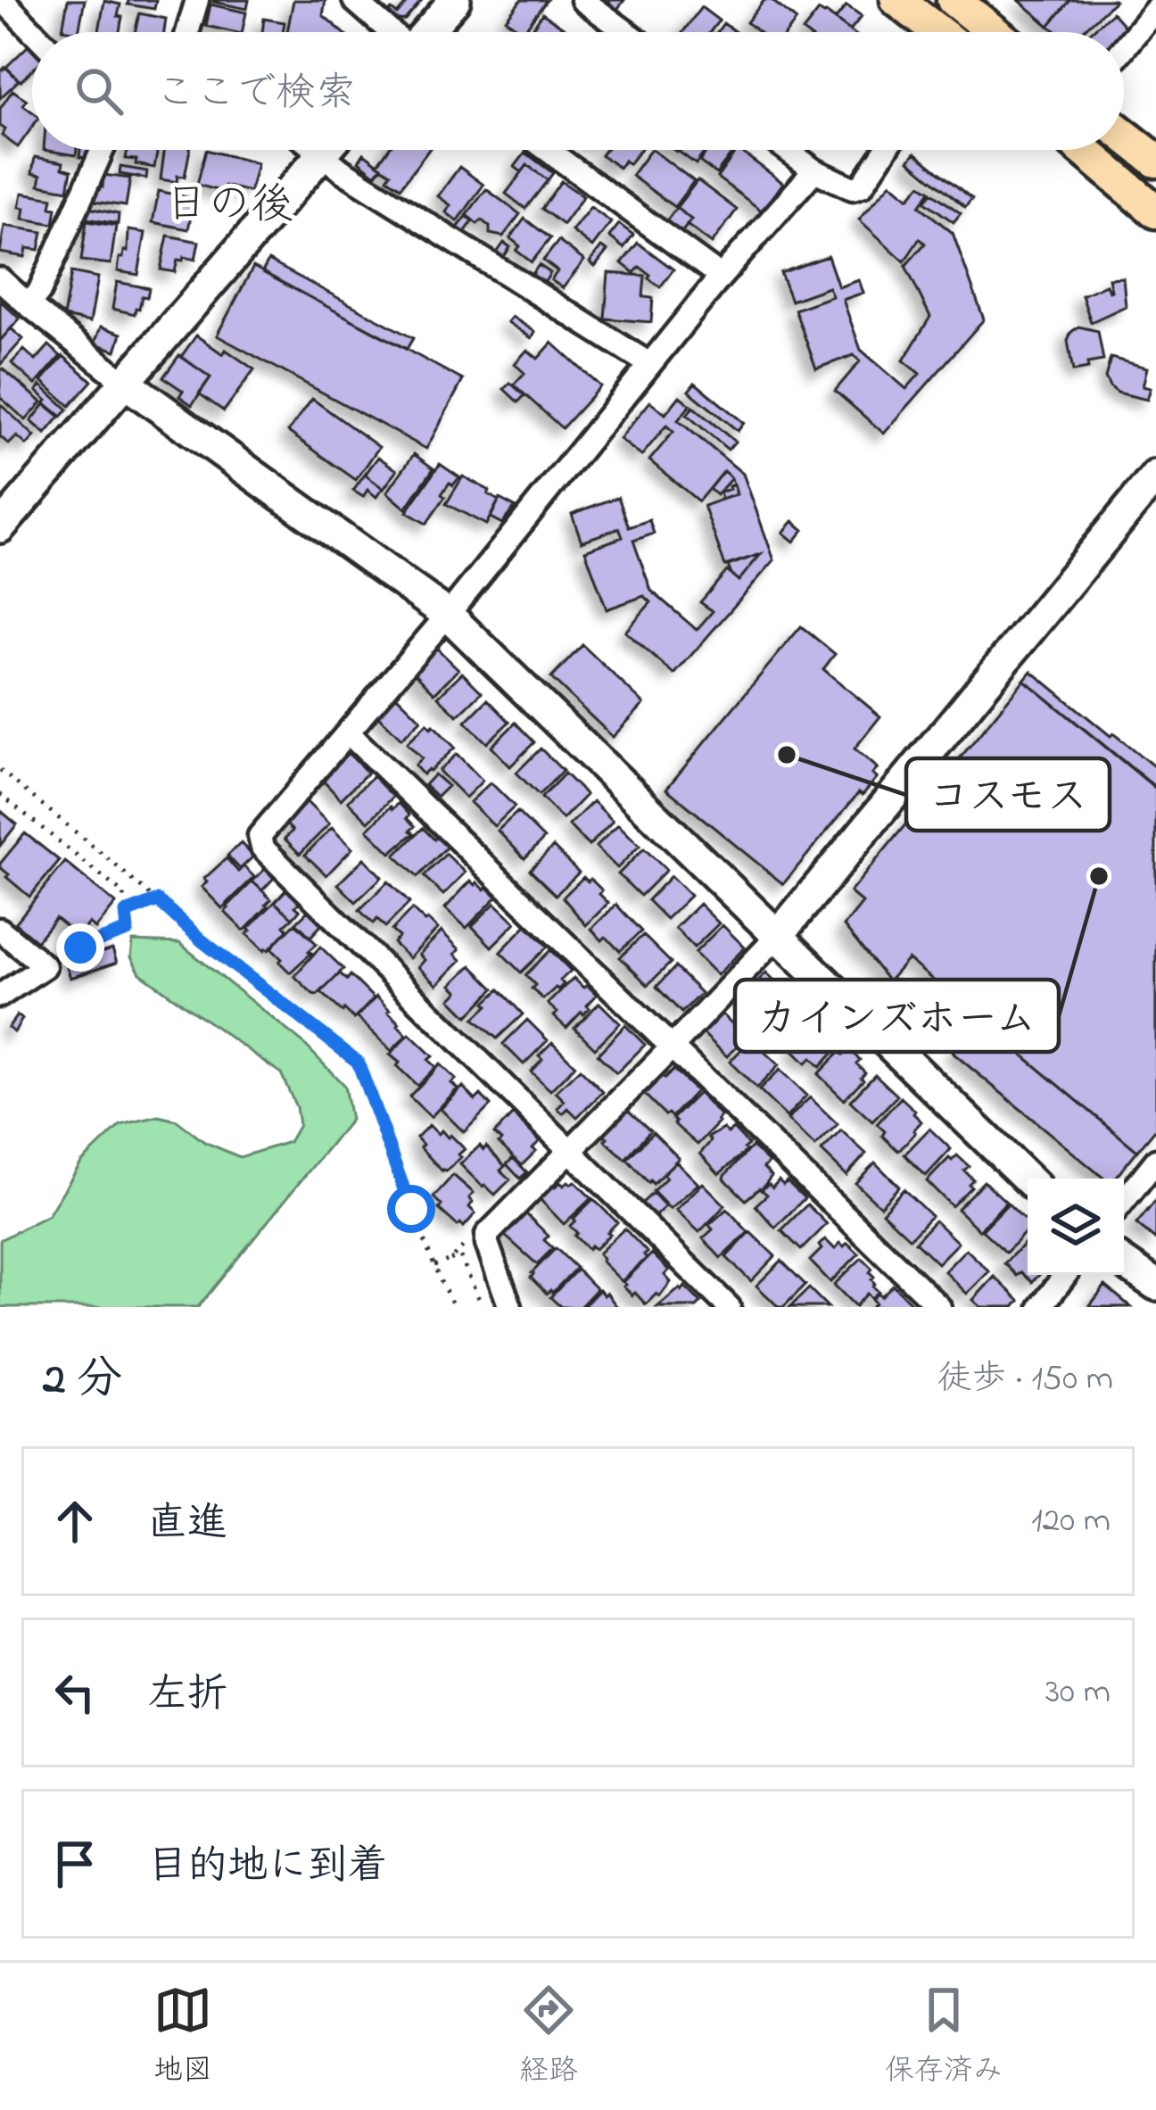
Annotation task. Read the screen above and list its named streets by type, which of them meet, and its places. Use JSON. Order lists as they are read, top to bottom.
{
  "districts": ["日の後"],
  "places": ["コスモス", "カインズホーム"],
  "page": {
    "search": "ここで検索",
    "heading": ["2 分", "徒歩 · 150 m"],
    "list": [
      ["直進", "120 m"],
      ["左折", "30 m"],
      "目的地に到着"
    ],
    "nav": ["地図", "経路", "保存済み"]
  }
}
